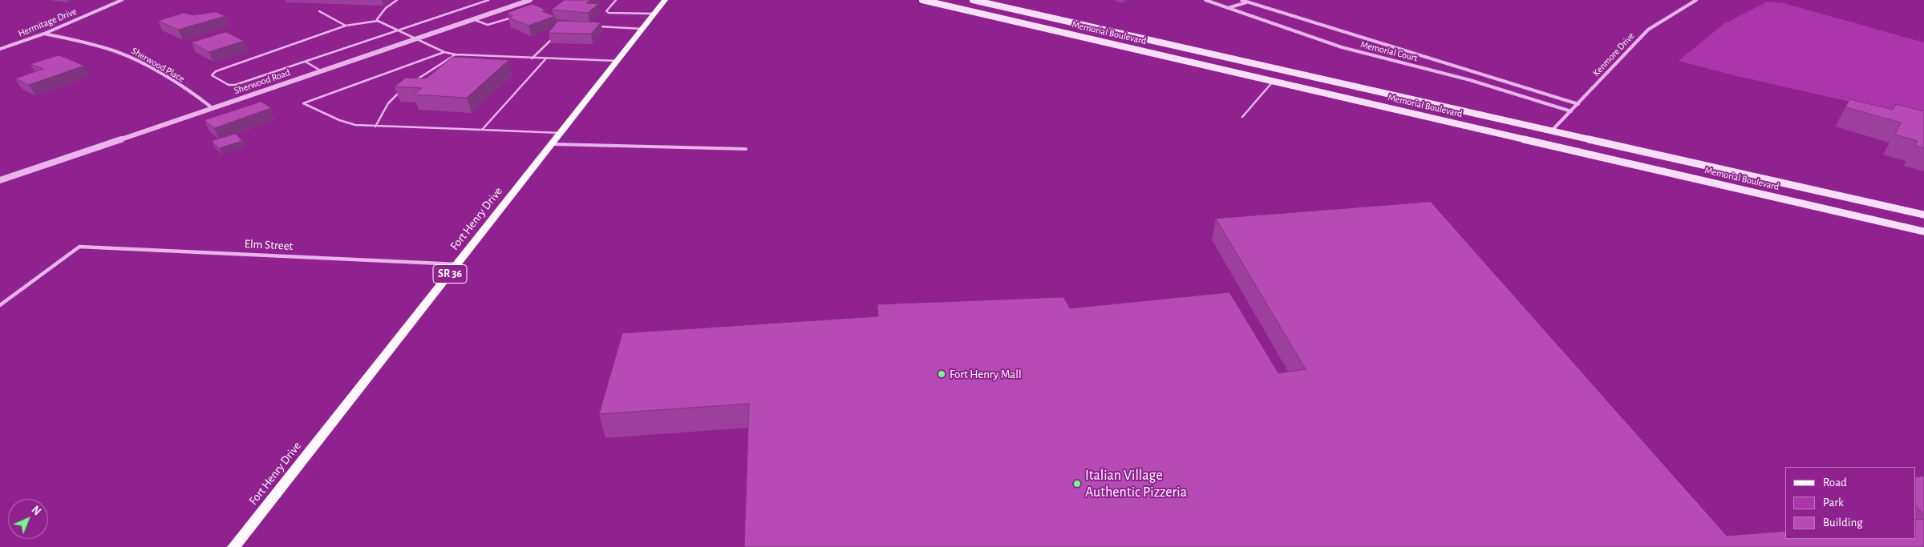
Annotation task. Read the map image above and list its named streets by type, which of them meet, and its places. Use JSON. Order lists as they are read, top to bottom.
{
  "streets": {
    "main road": ["Memorial Boulevard", "Fort Henry Drive", "SR 36"],
    "street": [
      "Hermitage Drive",
      "Memorial Court",
      "Kenmore Drive",
      "Sherwood Place",
      "Sherwood Road",
      "Elm Street"
    ]
  },
  "crossings": [
    ["Hermitage Drive", "Sherwood Place"],
    ["Memorial Boulevard", "Kenmore Drive"],
    ["Memorial Court", "Kenmore Drive"],
    ["Sherwood Place", "Sherwood Road"],
    ["Fort Henry Drive", "Elm Street"]
  ],
  "places": ["Fort Henry Mall", "Italian Village Authentic Pizzeria"],
  "legend": ["Road", "Park", "Building"],
  "north": "top right"
}
